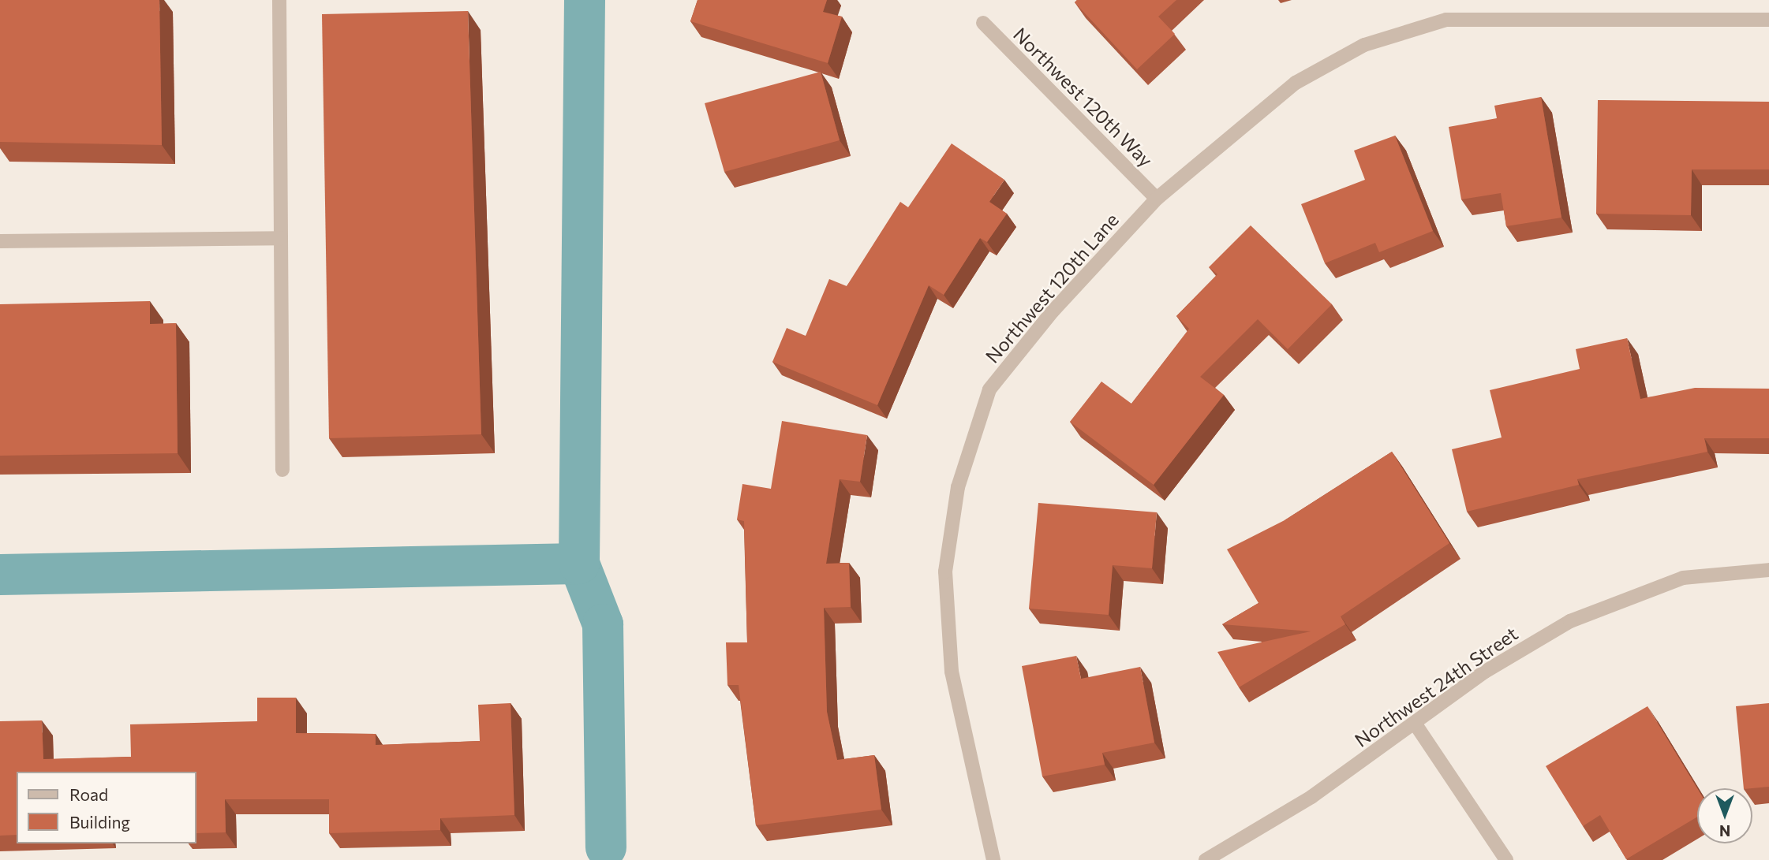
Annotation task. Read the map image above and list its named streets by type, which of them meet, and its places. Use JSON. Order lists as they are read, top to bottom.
{
  "streets": {
    "street": ["Northwest 120th Way", "Northwest 120th Lane", "Northwest 24th Street"]
  },
  "crossings": [
    ["Northwest 120th Way", "Northwest 120th Lane"]
  ],
  "legend": ["Road", "Building"],
  "north": "bottom"
}
